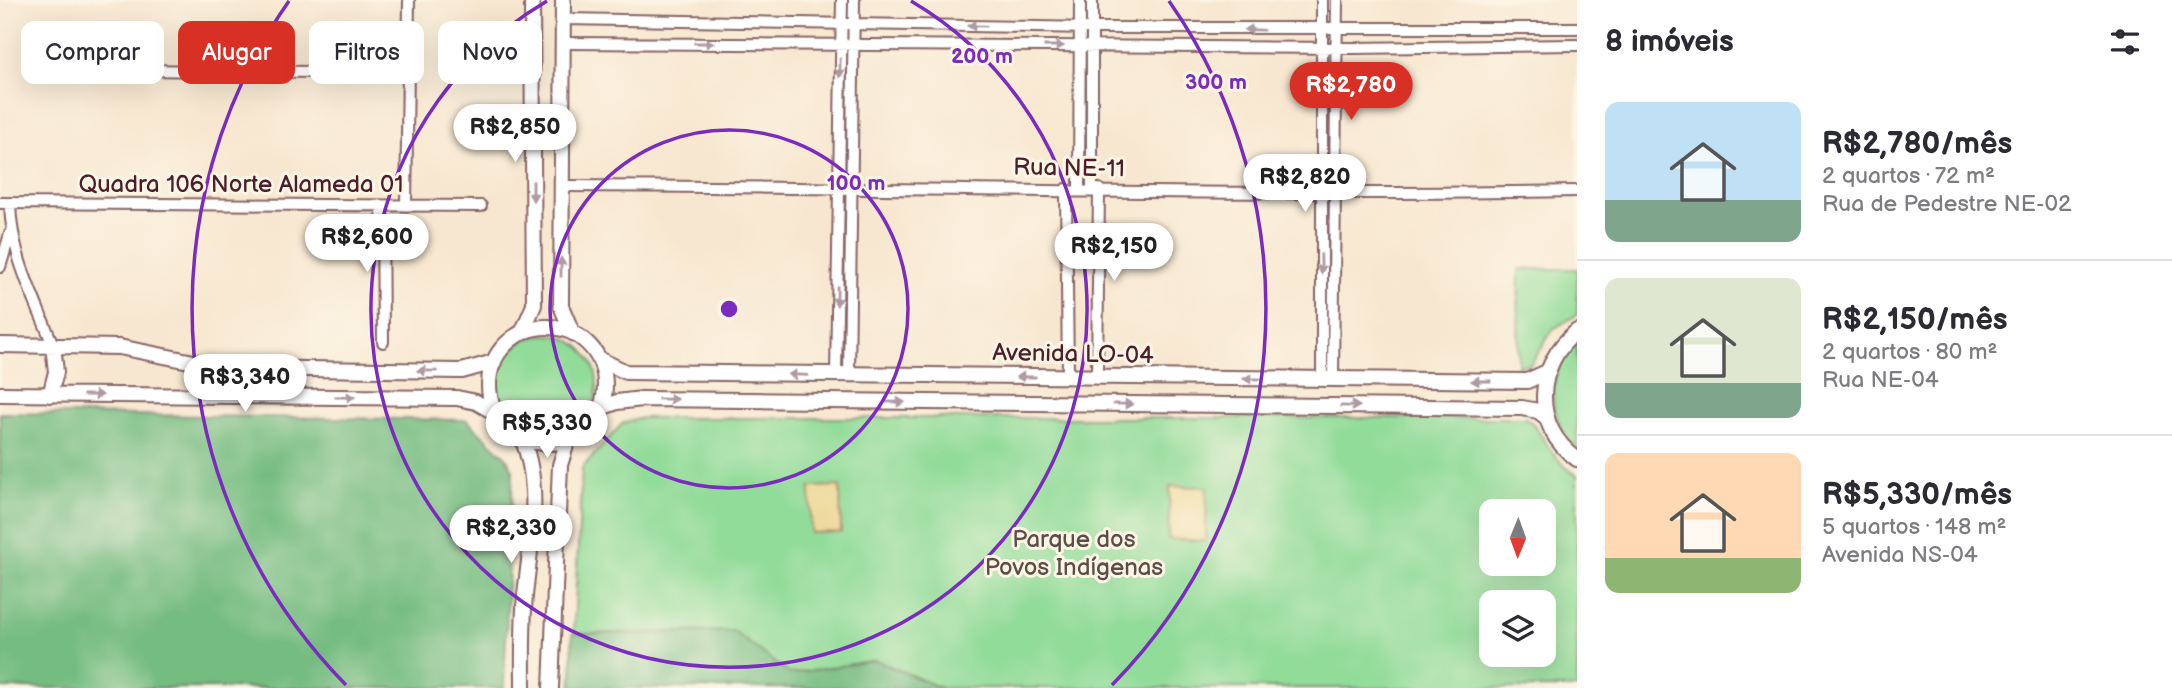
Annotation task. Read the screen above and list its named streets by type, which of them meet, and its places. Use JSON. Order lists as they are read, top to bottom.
{
  "streets": {
    "street": ["Rua NE-11", "Quadra 106 Norte Alameda 01", "Avenida LO-04"]
  },
  "parks": ["Parque dos Povos Indígenas"],
  "north": "bottom",
  "page": {
    "heading": "8 imóveis",
    "chip": [
      "Comprar",
      "Alugar",
      "Filtros",
      "Novo"
    ],
    "price": [
      "R$2,780",
      "R$2,850",
      "R$2,820",
      "R$2,600",
      "R$2,150",
      "R$3,340",
      "R$5,330",
      "R$2,330"
    ],
    "list": [
      {
        "name": "R$2,780/mês",
        "note": "2 quartos · 72 m² · Rua de Pedestre NE-02"
      },
      {
        "name": "R$2,150/mês",
        "note": "2 quartos · 80 m² · Rua NE-04"
      },
      {
        "name": "R$5,330/mês",
        "note": "5 quartos · 148 m² · Avenida NS-04"
      }
    ]
  },
  "rings": ["200 m", "300 m", "100 m"]
}
